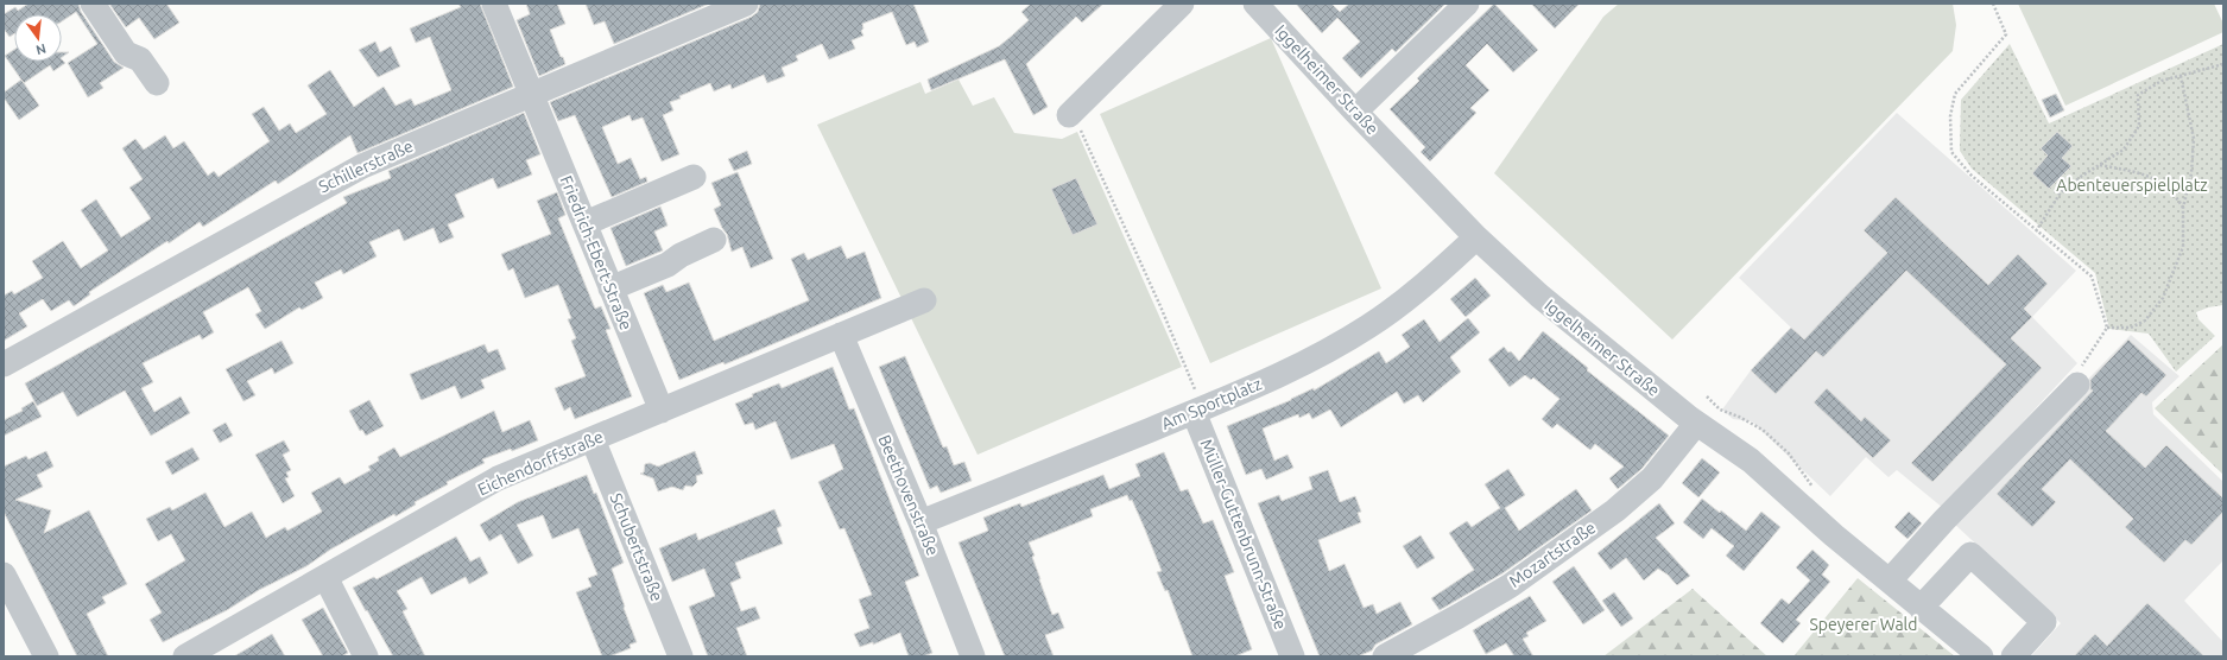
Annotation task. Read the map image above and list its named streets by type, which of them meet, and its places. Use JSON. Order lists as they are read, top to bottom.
{
  "streets": {
    "street": [
      "Iggelheimer Straße",
      "Schillerstraße",
      "Friedrich-Ebert-Straße",
      "Am Sportplatz",
      "Eichendorffstraße",
      "Beethovenstraße",
      "Müller-Guttenbrunn-Straße",
      "Schubertstraße",
      "Mozartstraße"
    ]
  },
  "crossings": [
    ["Iggelheimer Straße", "Am Sportplatz"],
    ["Iggelheimer Straße", "Mozartstraße"],
    ["Schillerstraße", "Friedrich-Ebert-Straße"],
    ["Friedrich-Ebert-Straße", "Eichendorffstraße"],
    ["Am Sportplatz", "Beethovenstraße"],
    ["Am Sportplatz", "Müller-Guttenbrunn-Straße"],
    ["Eichendorffstraße", "Beethovenstraße"],
    ["Eichendorffstraße", "Schubertstraße"]
  ],
  "parks": ["Abenteuerspielplatz", "Speyerer Wald"],
  "north": "bottom"
}
